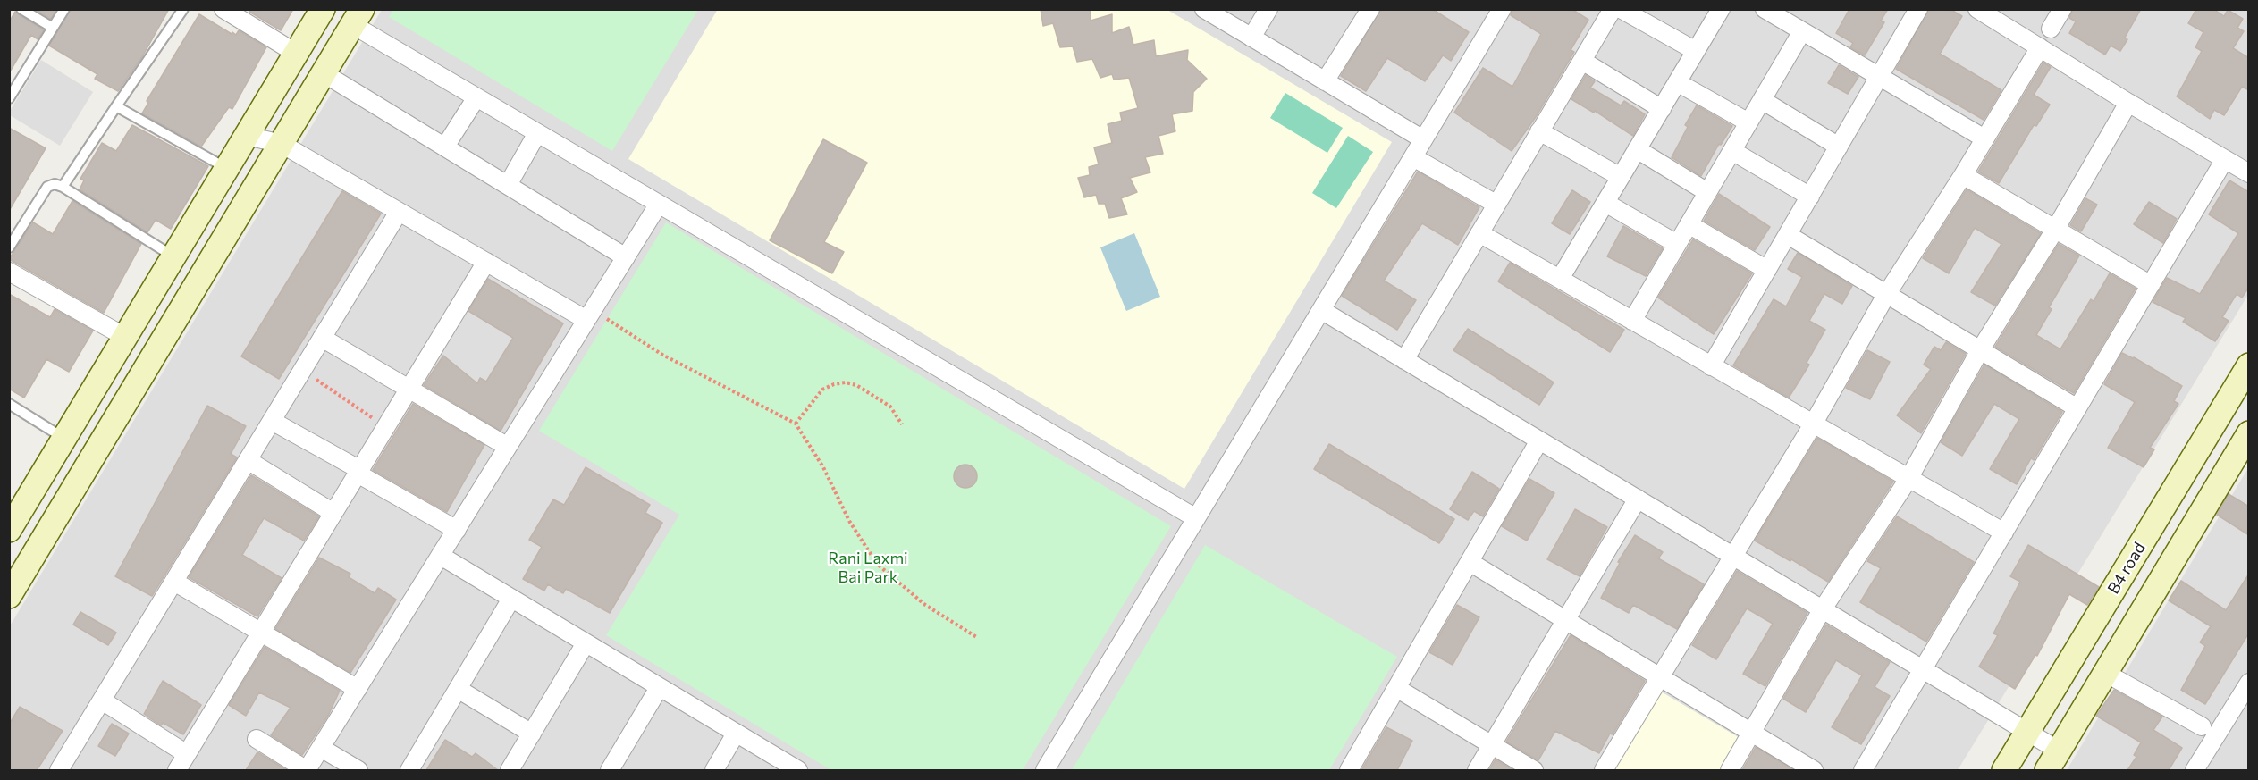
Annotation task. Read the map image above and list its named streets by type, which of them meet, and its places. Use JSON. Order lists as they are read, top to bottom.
{
  "streets": {
    "street": ["B4 road"]
  },
  "parks": ["Rani Laxmi Bai Park"]
}
